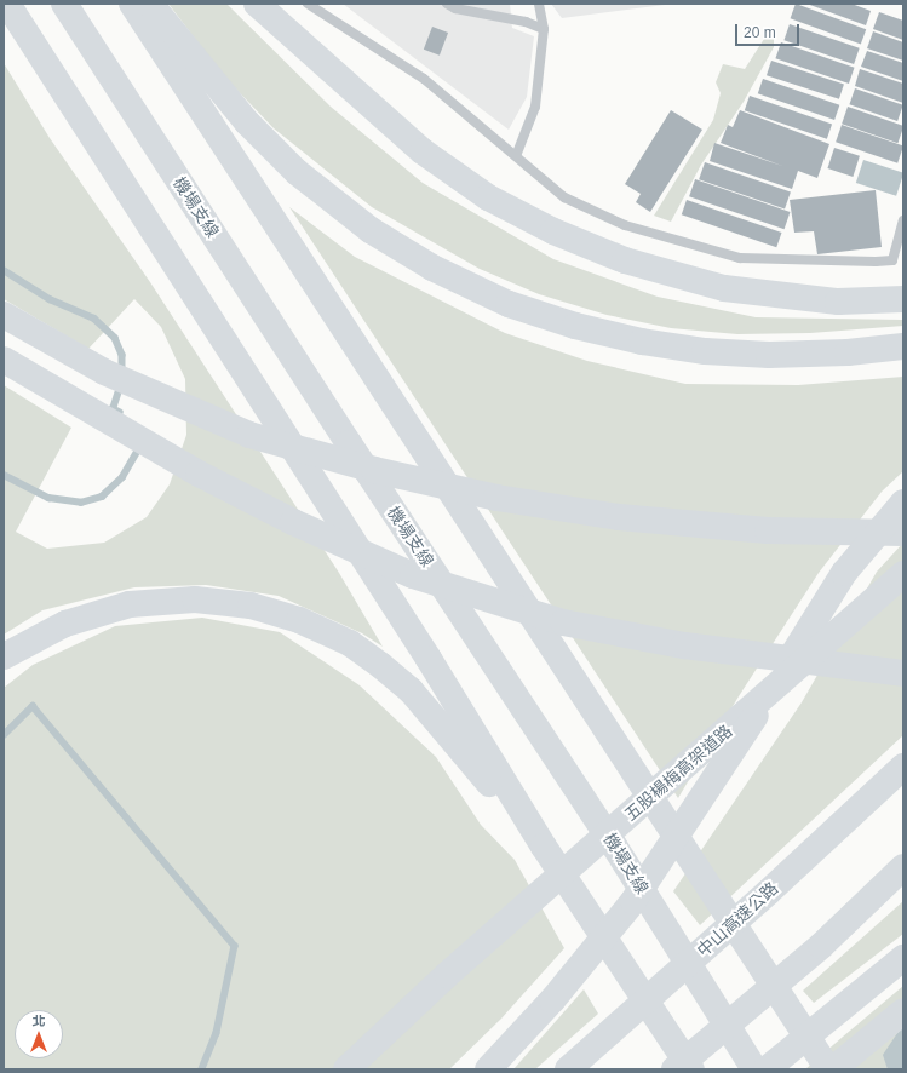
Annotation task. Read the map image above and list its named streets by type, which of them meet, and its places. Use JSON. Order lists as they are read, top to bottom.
{
  "streets": {
    "highway": ["機場支線", "五股楊梅高架道路", "中山高速公路"]
  },
  "scale_bar": "20 m",
  "north": "top"
}
